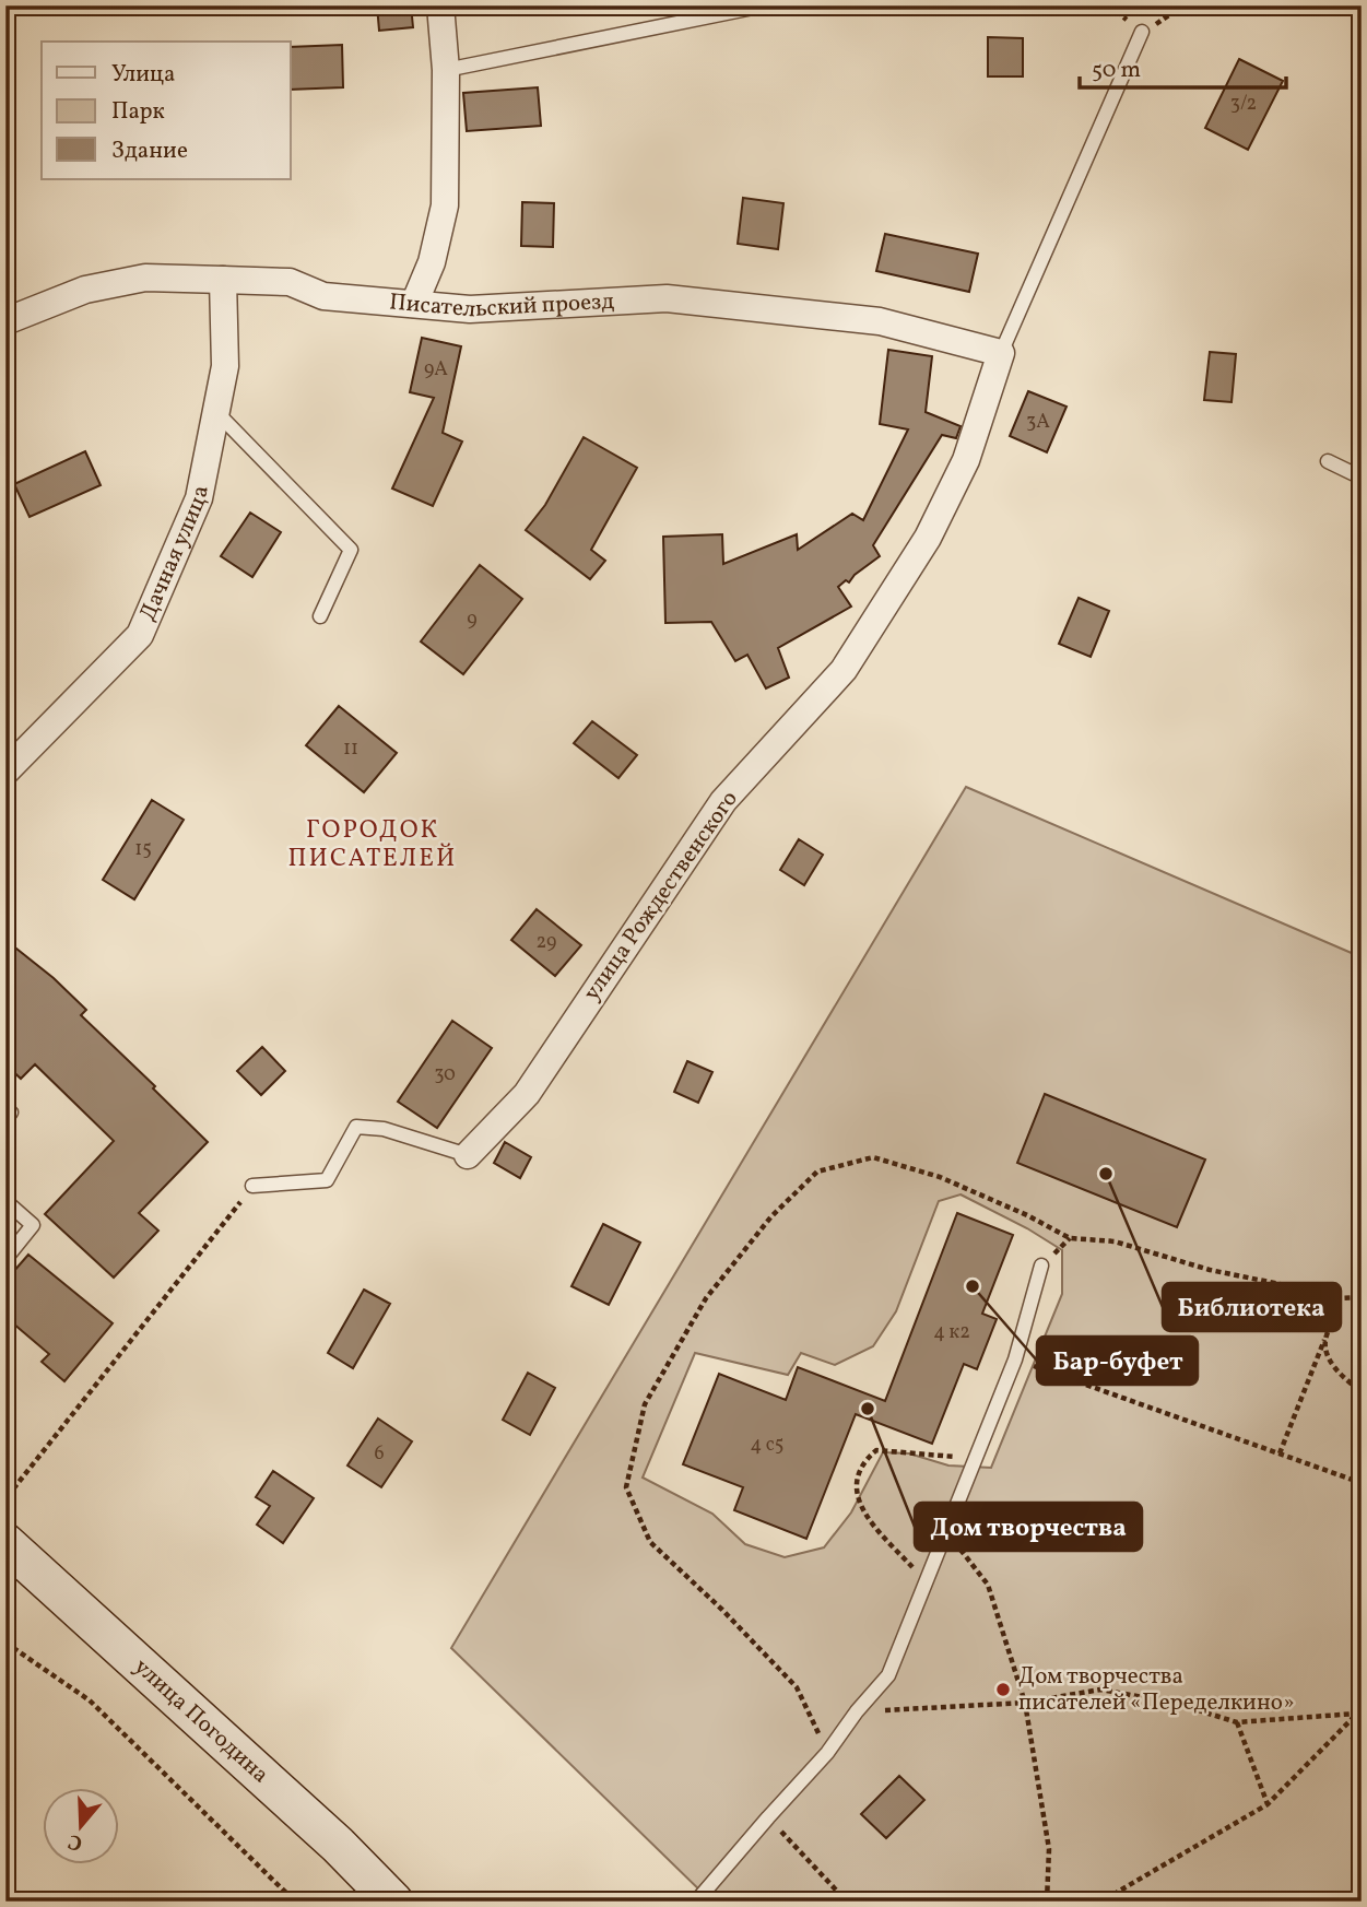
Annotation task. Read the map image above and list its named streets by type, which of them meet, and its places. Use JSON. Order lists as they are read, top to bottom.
{
  "streets": {
    "main road": ["улица Погодина"],
    "street": ["Писательский проезд", "Дачная улица", "улица Рождественского"]
  },
  "crossings": [
    ["Писательский проезд", "Дачная улица"],
    ["Писательский проезд", "улица Рождественского"]
  ],
  "districts": ["ГОРОДОК ПИСАТЕЛЕЙ"],
  "places": [
    "Библиотека",
    "Бар-буфет",
    "Дом творчества",
    "Дом творчества писателей «Переделкино»"
  ],
  "house_numbers": [
    "3/2",
    "9А",
    "3А",
    "9",
    "11",
    "15",
    "29",
    "30",
    "4 к2",
    "4 с5",
    "6"
  ],
  "legend": ["Улица", "Парк", "Здание"],
  "scale_bar": "50 m",
  "north": "bottom"
}
